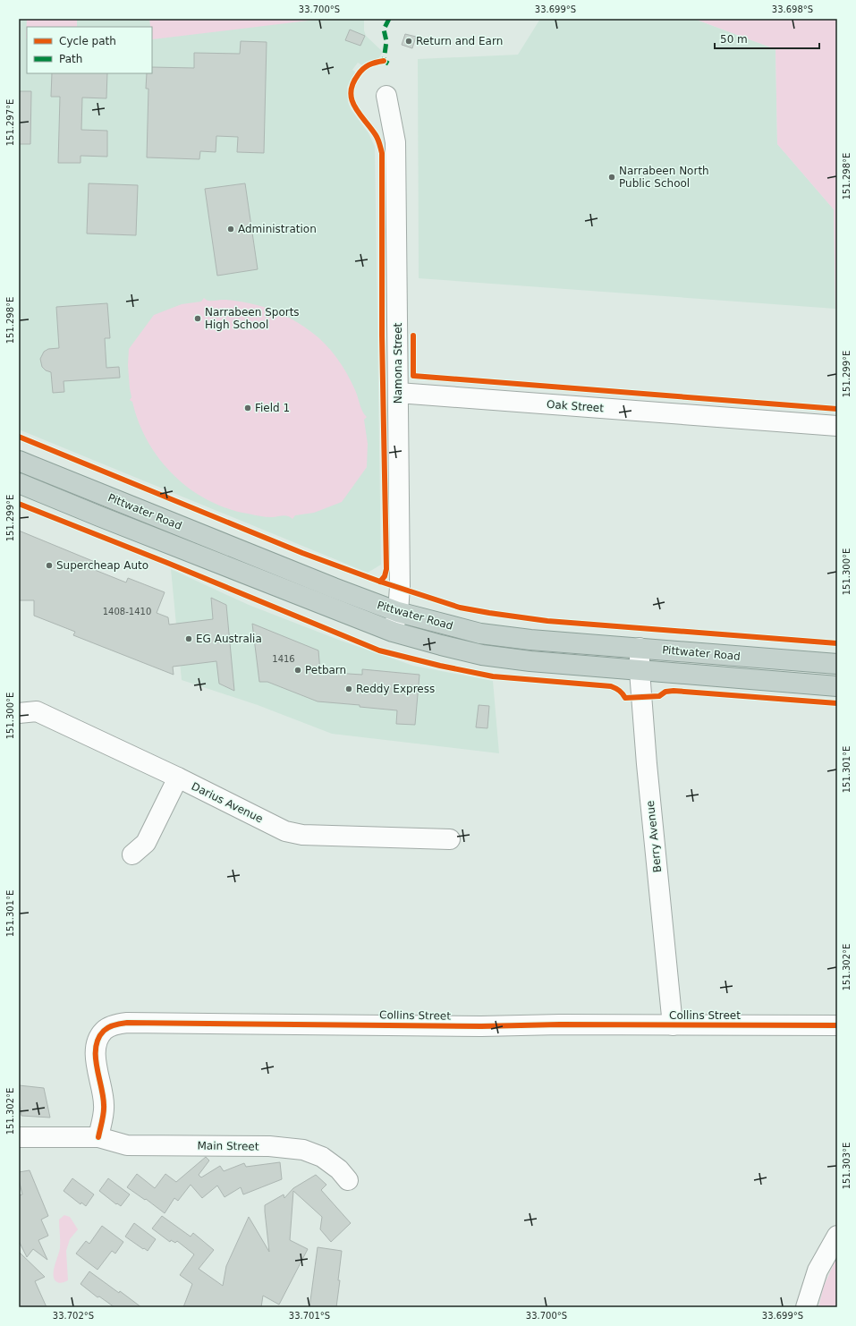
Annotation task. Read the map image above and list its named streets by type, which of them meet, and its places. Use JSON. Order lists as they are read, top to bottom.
{
  "streets": {
    "highway": ["Pittwater Road"],
    "street": [
      "Namona Street",
      "Oak Street",
      "Darius Avenue",
      "Berry Avenue",
      "Collins Street",
      "Main Street"
    ]
  },
  "crossings": [
    ["Namona Street", "Oak Street"],
    ["Namona Street", "Pittwater Road"],
    ["Pittwater Road", "Berry Avenue"],
    ["Berry Avenue", "Collins Street"],
    ["Collins Street", "Main Street"]
  ],
  "places": [
    "Return and Earn",
    "Narrabeen North Public School",
    "Administration",
    "Narrabeen Sports High School",
    "Field 1",
    "Supercheap Auto",
    "EG Australia",
    "Petbarn",
    "Reddy Express"
  ],
  "house_numbers": ["1408-1410", "1416"],
  "legend": ["Cycle path", "Path"],
  "scale_bar": "50 m",
  "coordinates": [
    "33.700°S",
    "33.699°S",
    "33.698°S",
    "151.297°E",
    "151.298°E",
    "151.299°E",
    "151.300°E",
    "151.301°E",
    "151.302°E",
    "151.303°E",
    "33.702°S",
    "33.701°S"
  ]
}
